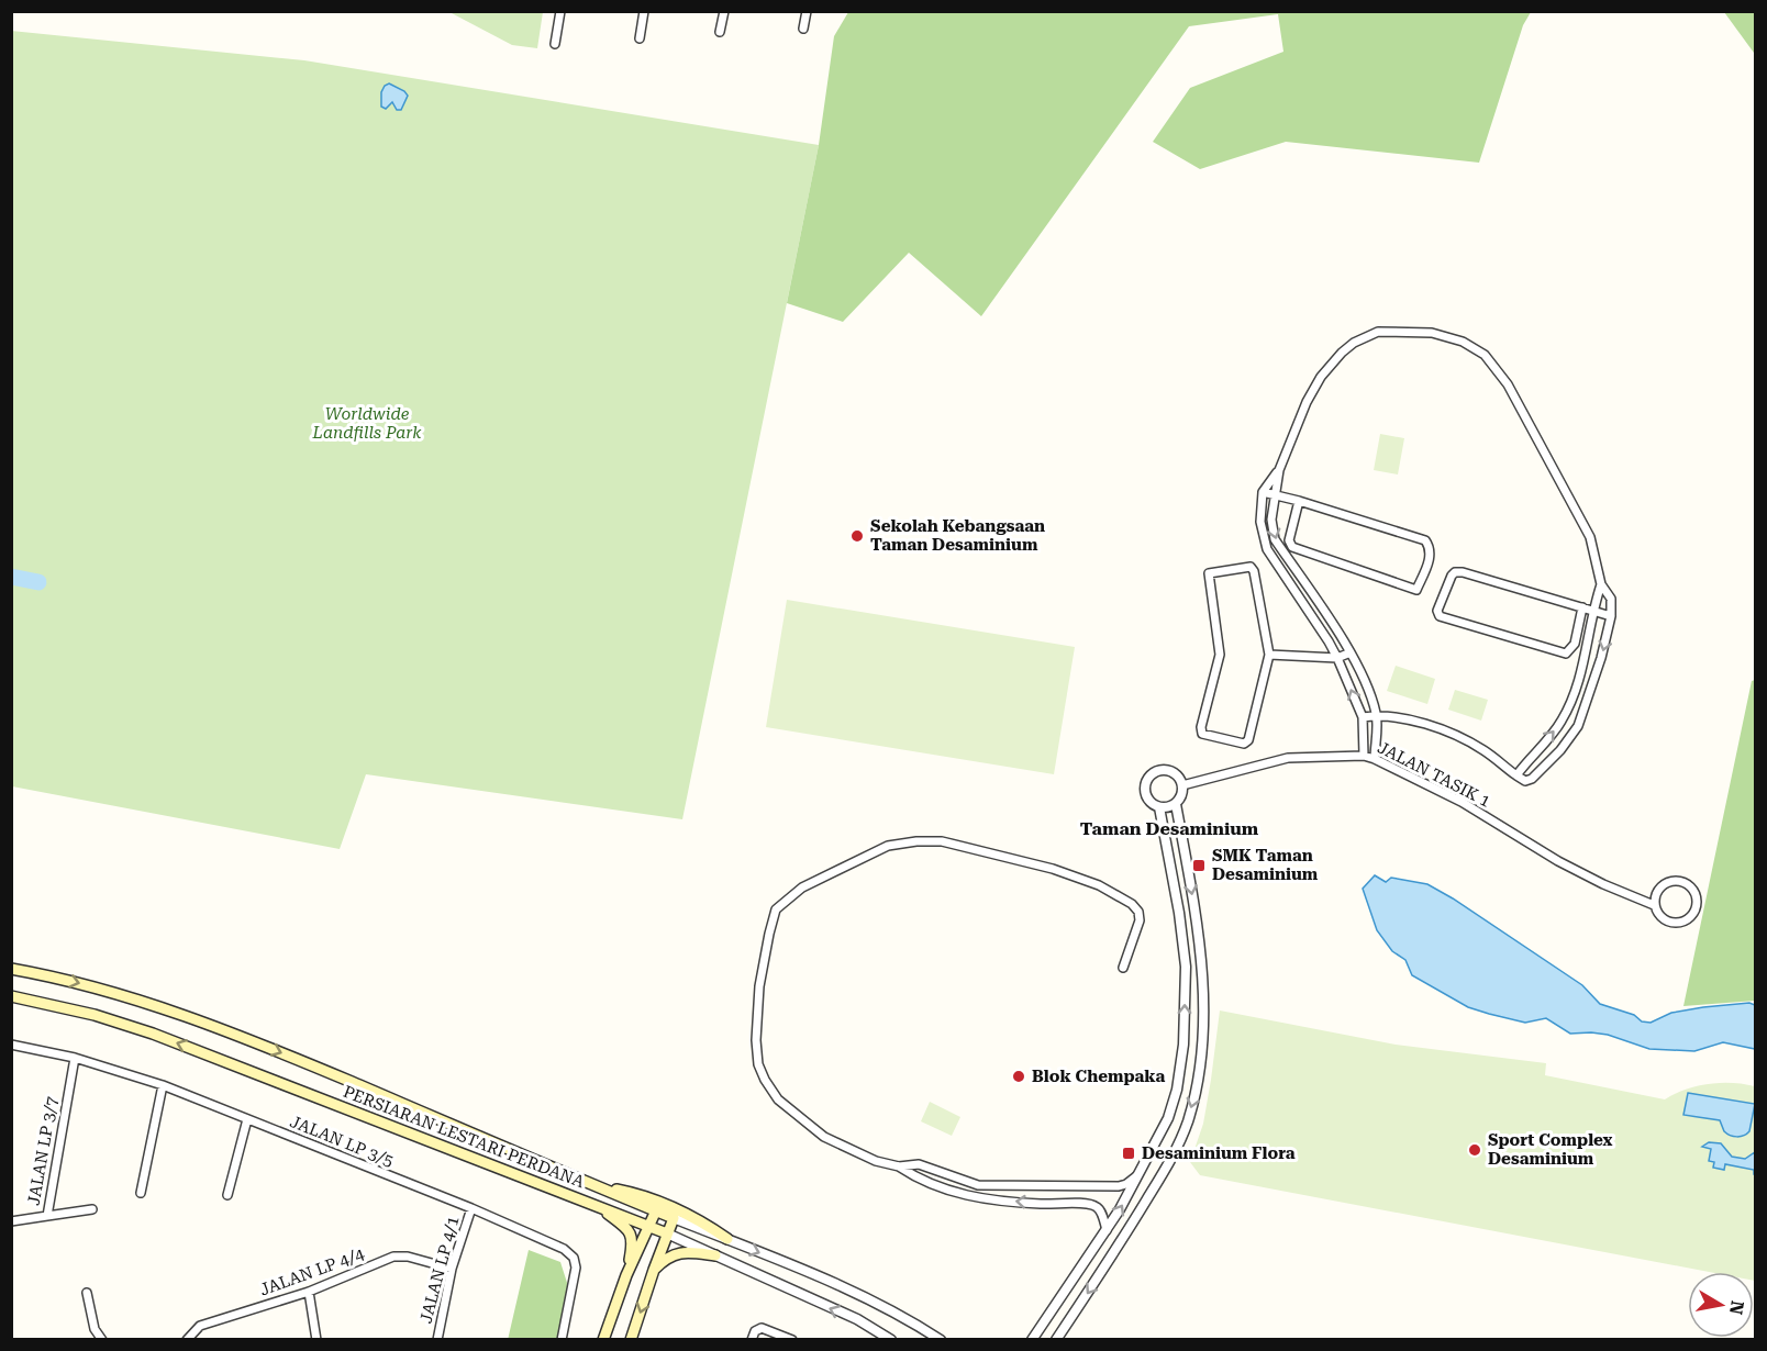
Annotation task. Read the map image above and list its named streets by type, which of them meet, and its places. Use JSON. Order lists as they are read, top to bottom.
{
  "streets": {
    "main road": ["PERSIARAN LESTARI PERDANA"],
    "street": [
      "JALAN TASIK 1",
      "JALAN LP 3/5",
      "JALAN LP 3/7",
      "JALAN LP 4/1",
      "JALAN LP 4/4"
    ]
  },
  "crossings": [
    ["JALAN LP 3/5", "JALAN LP 3/7"],
    ["JALAN LP 3/5", "JALAN LP 4/1"],
    ["JALAN LP 4/1", "JALAN LP 4/4"]
  ],
  "districts": ["Taman Desaminium"],
  "parks": ["Worldwide Landfills Park"],
  "places": {
    "other": ["Sekolah Kebangsaan Taman Desaminium", "Blok Chempaka", "Sport Complex Desaminium"],
    "transit": ["SMK Taman Desaminium", "Desaminium Flora"]
  },
  "north": "right"
}
